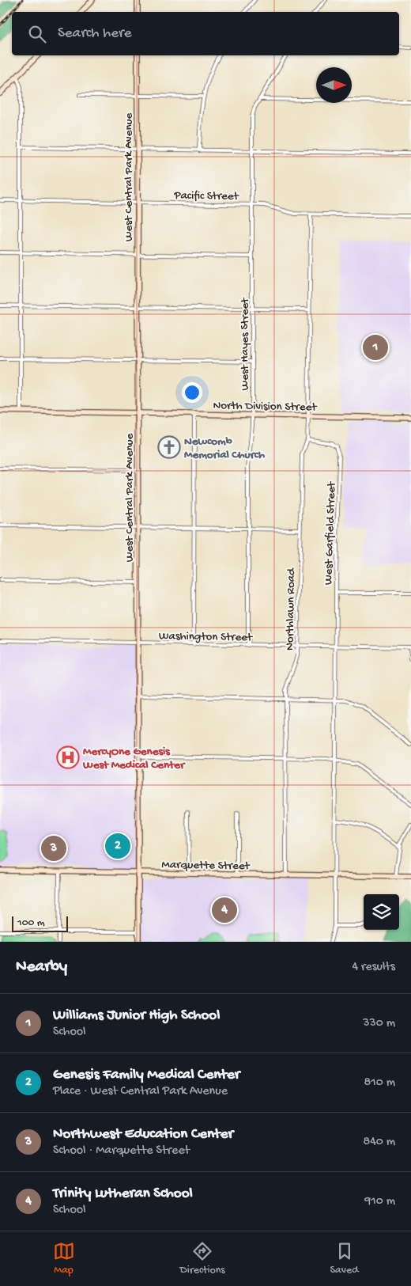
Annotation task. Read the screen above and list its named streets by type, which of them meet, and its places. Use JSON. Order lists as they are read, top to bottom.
{
  "streets": {
    "main road": ["West Central Park Avenue", "North Division Street", "Marquette Street"],
    "street": [
      "Pacific Street",
      "West Hayes Street",
      "West Garfield Street",
      "Northlawn Road",
      "Washington Street"
    ]
  },
  "crossings": [
    ["West Central Park Avenue", "Pacific Street"],
    ["West Central Park Avenue", "North Division Street"],
    ["West Central Park Avenue", "Washington Street"],
    ["West Central Park Avenue", "Marquette Street"],
    ["Pacific Street", "West Hayes Street"],
    ["West Hayes Street", "North Division Street"],
    ["West Hayes Street", "Washington Street"],
    ["West Garfield Street", "Northlawn Road"],
    ["West Garfield Street", "Washington Street"],
    ["West Garfield Street", "Marquette Street"],
    ["Northlawn Road", "Washington Street"],
    ["Northlawn Road", "Marquette Street"]
  ],
  "places": {
    "church": ["Newcomb Memorial Church"],
    "hospital": ["MercyOne Genesis West Medical Center"]
  },
  "scale_bar": "100 m",
  "north": "right",
  "page": {
    "search": "Search here",
    "pins": [
      "1",
      "2",
      "3",
      "4"
    ],
    "scale": "100 m",
    "heading": ["Nearby", "4 results"],
    "list": [
      {
        "mark": "1",
        "name": "Williams Junior High School",
        "note": "School",
        "value": "330 m"
      },
      {
        "mark": "2",
        "name": "Genesis Family Medical Center",
        "note": "Place · West Central Park Avenue",
        "value": "810 m"
      },
      {
        "mark": "3",
        "name": "Northwest Education Center",
        "note": "School · Marquette Street",
        "value": "840 m"
      },
      {
        "mark": "4",
        "name": "Trinity Lutheran School",
        "note": "School",
        "value": "910 m"
      }
    ],
    "nav": ["Map", "Directions", "Saved"]
  }
}
